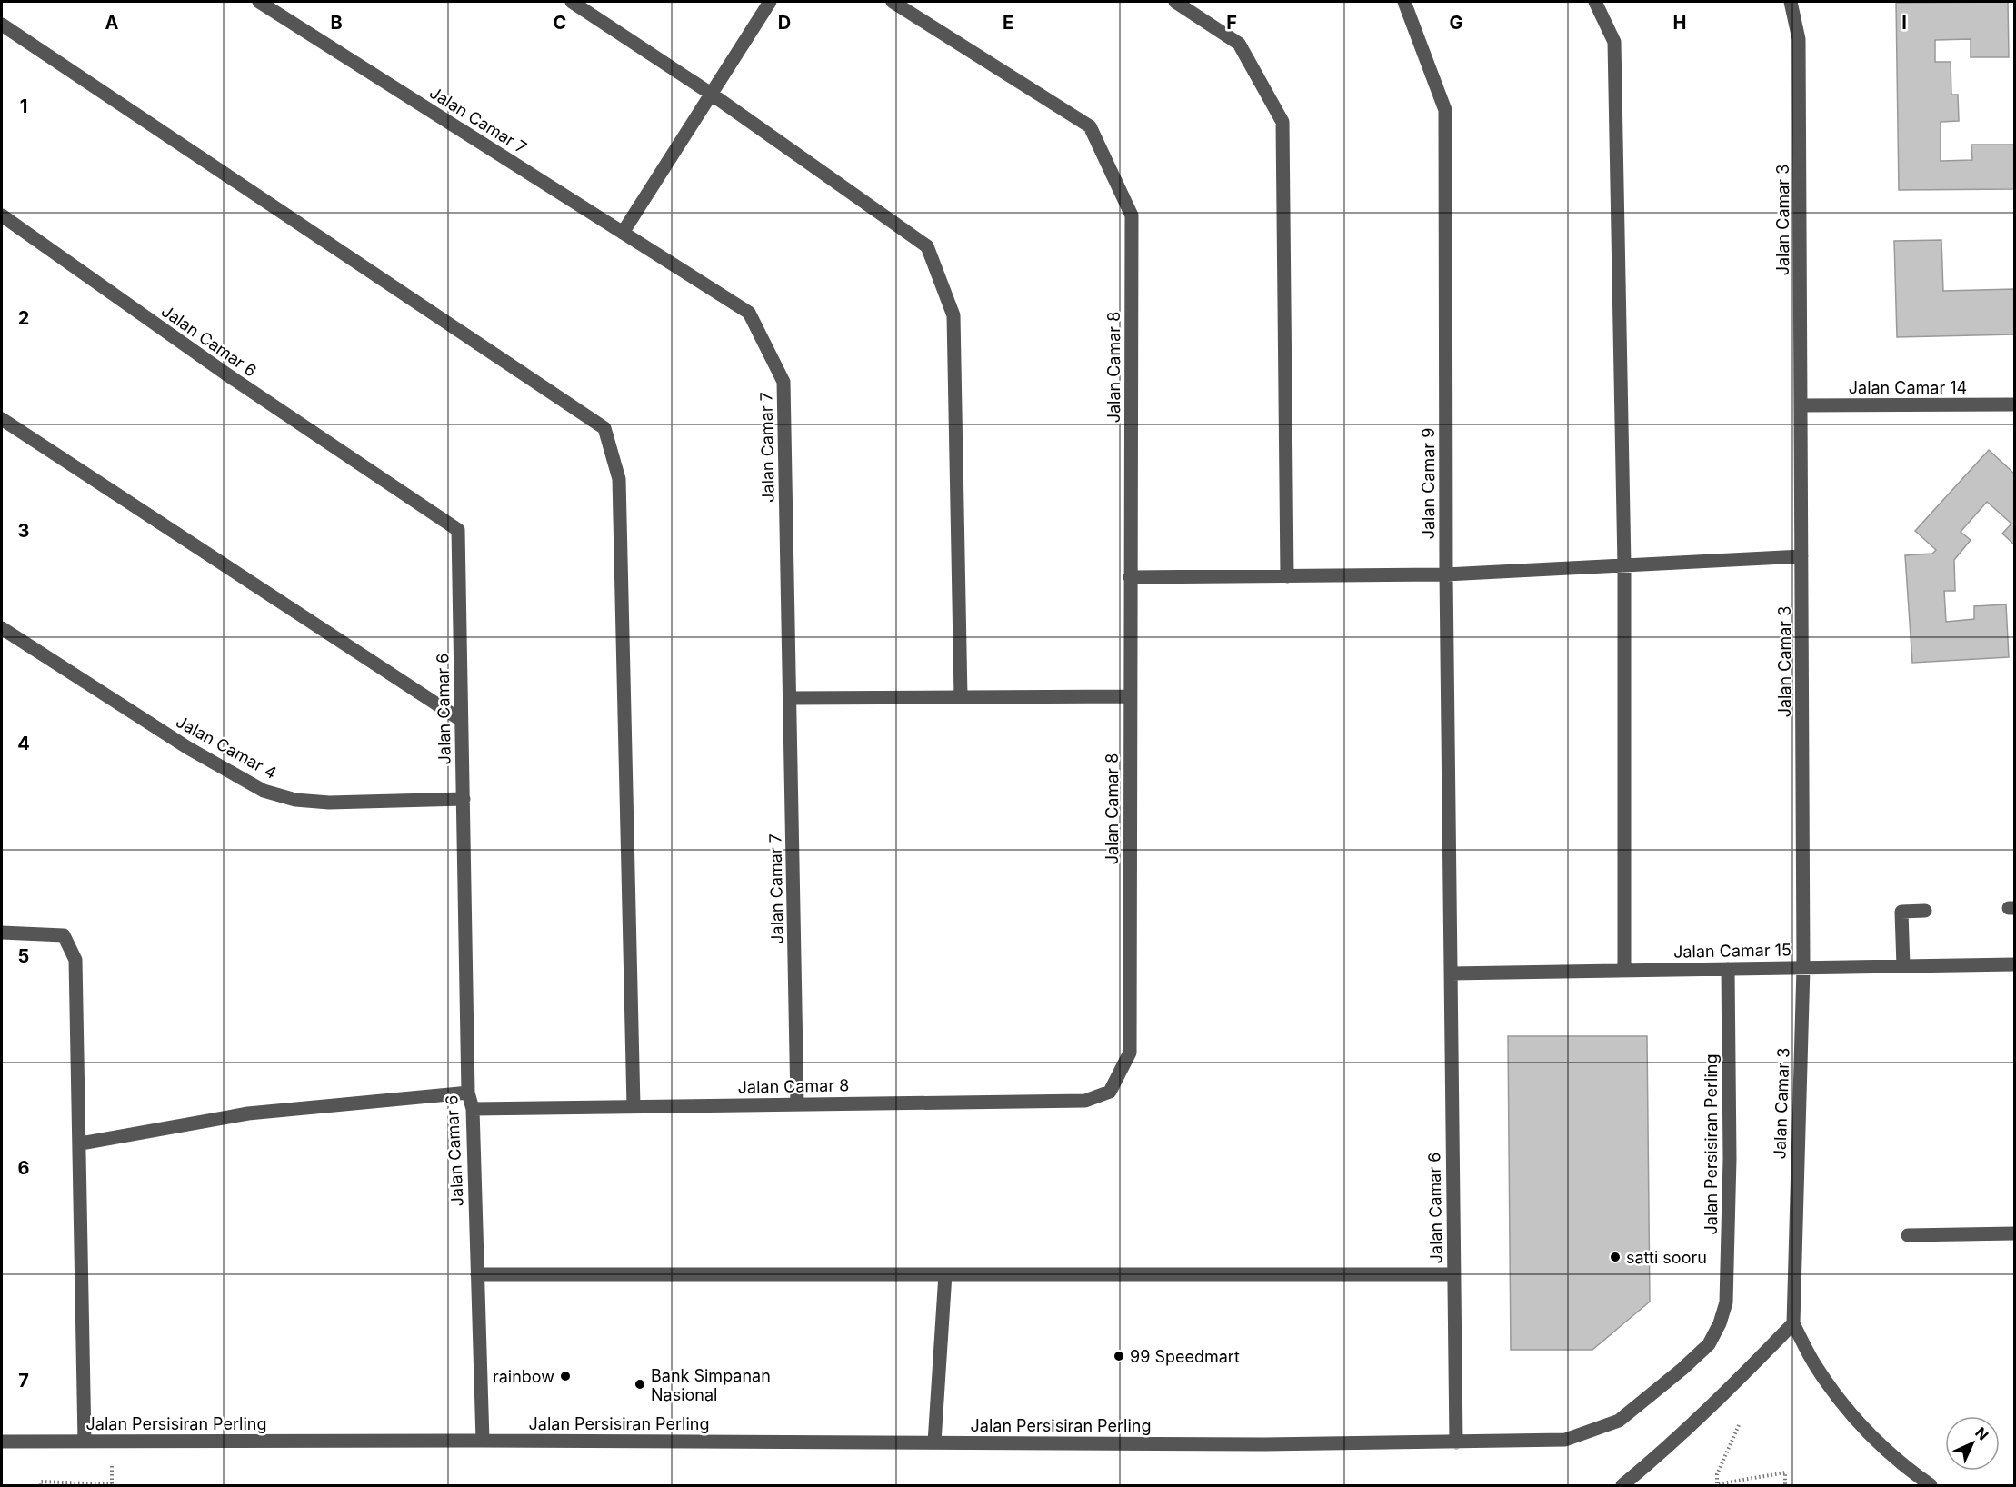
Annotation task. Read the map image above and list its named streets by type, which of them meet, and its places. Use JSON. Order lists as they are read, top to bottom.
{
  "streets": {
    "street": [
      "Jalan Camar 7",
      "Jalan Camar 3",
      "Jalan Camar 6",
      "Jalan Camar 8",
      "Jalan Camar 14",
      "Jalan Camar 9",
      "Jalan Camar 4",
      "Jalan Camar 15",
      "Jalan Persisiran Perling"
    ]
  },
  "crossings": [
    ["Jalan Camar 7", "Jalan Camar 8"],
    ["Jalan Camar 3", "Jalan Camar 14"],
    ["Jalan Camar 3", "Jalan Camar 15"],
    ["Jalan Camar 6", "Jalan Camar 8"],
    ["Jalan Camar 6", "Jalan Camar 9"],
    ["Jalan Camar 6", "Jalan Camar 4"],
    ["Jalan Camar 6", "Jalan Camar 15"],
    ["Jalan Camar 6", "Jalan Persisiran Perling"],
    ["Jalan Camar 9", "Jalan Camar 15"],
    ["Jalan Camar 15", "Jalan Persisiran Perling"]
  ],
  "places": [
    "satti sooru",
    "99 Speedmart",
    "rainbow",
    "Bank Simpanan Nasional"
  ],
  "north": "top right",
  "grid": {
    "columns": [
      "A",
      "B",
      "C",
      "D",
      "E",
      "F",
      "G",
      "H",
      "I"
    ],
    "rows": [
      "1",
      "2",
      "3",
      "4",
      "5",
      "6",
      "7"
    ]
  }
}
